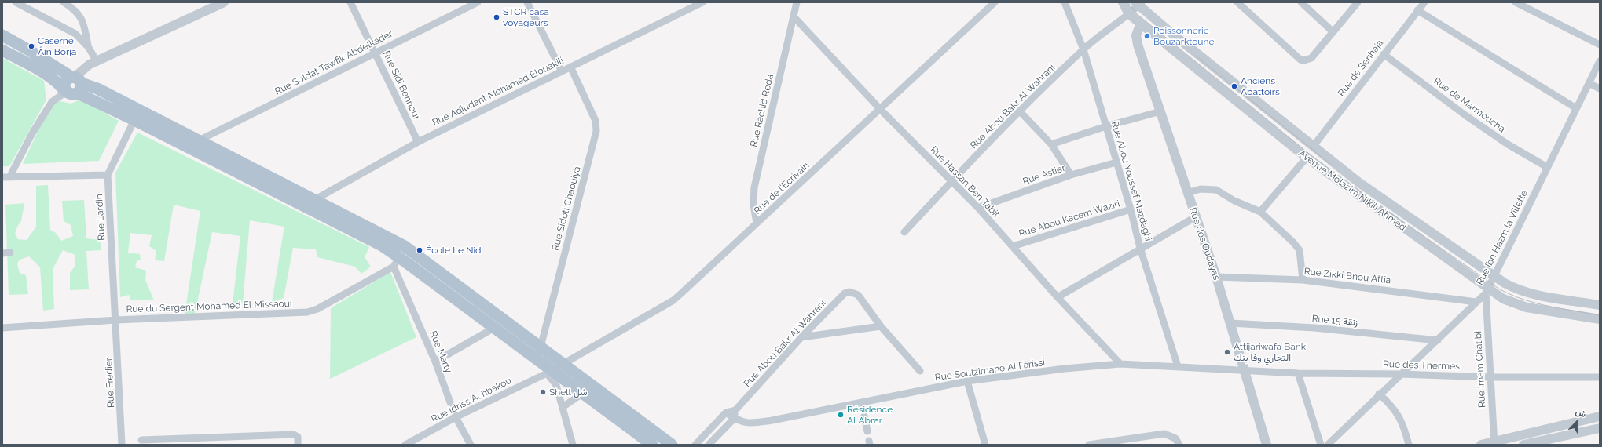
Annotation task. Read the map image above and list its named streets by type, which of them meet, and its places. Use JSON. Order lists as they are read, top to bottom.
{
  "streets": {
    "street": [
      "Rue Soldat Tawfik Abdelkader",
      "Rue de Senhaja",
      "Rue Sidi Bennour",
      "Rue Adjudant Mohamed Elouakili",
      "Rue de Marmoucha",
      "Rue Abou Bakr Al Wahrani",
      "Rue Rachid Reda",
      "Rue Astier",
      "Rue Abou Youssef Mazdaghi",
      "Rue Hassan Ben Tabit",
      "Rue de l'Ecrivain",
      "Avenue Molazim Nikili Ahmed",
      "Rue Sidoti Chaouiya",
      "Rue Lardin",
      "Rue Abou Kacem Waziri",
      "Rue Ibn Hazm la Villette",
      "Rue des Oudayas",
      "Rue Zikki Bnou Attia",
      "Rue du Sergent Mohamed El Missaoui",
      "Rue 15 زنقة",
      "Rue Marty",
      "Rue des Thermes",
      "Rue Imam Chatibi",
      "Rue Soulzimane Al Farissi",
      "Rue Fredier",
      "Rue Idriss Achbakou"
    ]
  },
  "crossings": [
    ["Rue Soldat Tawfik Abdelkader", "Rue Sidi Bennour"],
    ["Rue de Senhaja", "Rue de Marmoucha"],
    ["Rue de Senhaja", "Avenue Molazim Nikili Ahmed"],
    ["Rue Sidi Bennour", "Rue Adjudant Mohamed Elouakili"],
    ["Rue Adjudant Mohamed Elouakili", "Rue Sidoti Chaouiya"],
    ["Rue de Marmoucha", "Rue Ibn Hazm la Villette"],
    ["Rue Abou Bakr Al Wahrani", "Rue Abou Youssef Mazdaghi"],
    ["Rue Abou Bakr Al Wahrani", "Rue Hassan Ben Tabit"],
    ["Rue Abou Bakr Al Wahrani", "Avenue Molazim Nikili Ahmed"],
    ["Rue Rachid Reda", "Rue Hassan Ben Tabit"],
    ["Rue Rachid Reda", "Rue de l'Ecrivain"],
    ["Rue Astier", "Rue Abou Youssef Mazdaghi"],
    ["Rue Astier", "Rue Hassan Ben Tabit"],
    ["Rue Abou Youssef Mazdaghi", "Rue Abou Kacem Waziri"],
    ["Rue Abou Youssef Mazdaghi", "Rue Soulzimane Al Farissi"],
    ["Rue Hassan Ben Tabit", "Rue de l'Ecrivain"],
    ["Rue Hassan Ben Tabit", "Rue Abou Kacem Waziri"],
    ["Rue Hassan Ben Tabit", "Rue Soulzimane Al Farissi"],
    ["Rue de l'Ecrivain", "Rue Idriss Achbakou"],
    ["Avenue Molazim Nikili Ahmed", "Rue Ibn Hazm la Villette"],
    ["Avenue Molazim Nikili Ahmed", "Rue des Oudayas"],
    ["Avenue Molazim Nikili Ahmed", "Rue Imam Chatibi"],
    ["Rue Lardin", "Rue du Sergent Mohamed El Missaoui"],
    ["Rue Lardin", "Rue Fredier"],
    ["Rue Ibn Hazm la Villette", "Rue Zikki Bnou Attia"],
    ["Rue Ibn Hazm la Villette", "Rue 15 زنقة"],
    ["Rue Ibn Hazm la Villette", "Rue des Thermes"],
    ["Rue Ibn Hazm la Villette", "Rue Imam Chatibi"],
    ["Rue des Oudayas", "Rue Zikki Bnou Attia"],
    ["Rue des Oudayas", "Rue 15 زنقة"],
    ["Rue des Oudayas", "Rue des Thermes"],
    ["Rue des Oudayas", "Rue Soulzimane Al Farissi"],
    ["Rue du Sergent Mohamed El Missaoui", "Rue Marty"],
    ["Rue du Sergent Mohamed El Missaoui", "Rue Fredier"],
    ["Rue Marty", "Rue Idriss Achbakou"],
    ["Rue des Thermes", "Rue Imam Chatibi"],
    ["Rue des Thermes", "Rue Soulzimane Al Farissi"]
  ],
  "places": [
    "STCR casa voyageurs",
    "Poissonnerie Bouzarktoune",
    "Caserne Âin Borja",
    "Anciens Abattoirs",
    "École Le Nid",
    "Attijariwafa Bank التجاري وفا بنك",
    "Shell شل",
    "Résidence Al Abrar"
  ],
  "north": "top right"
}
